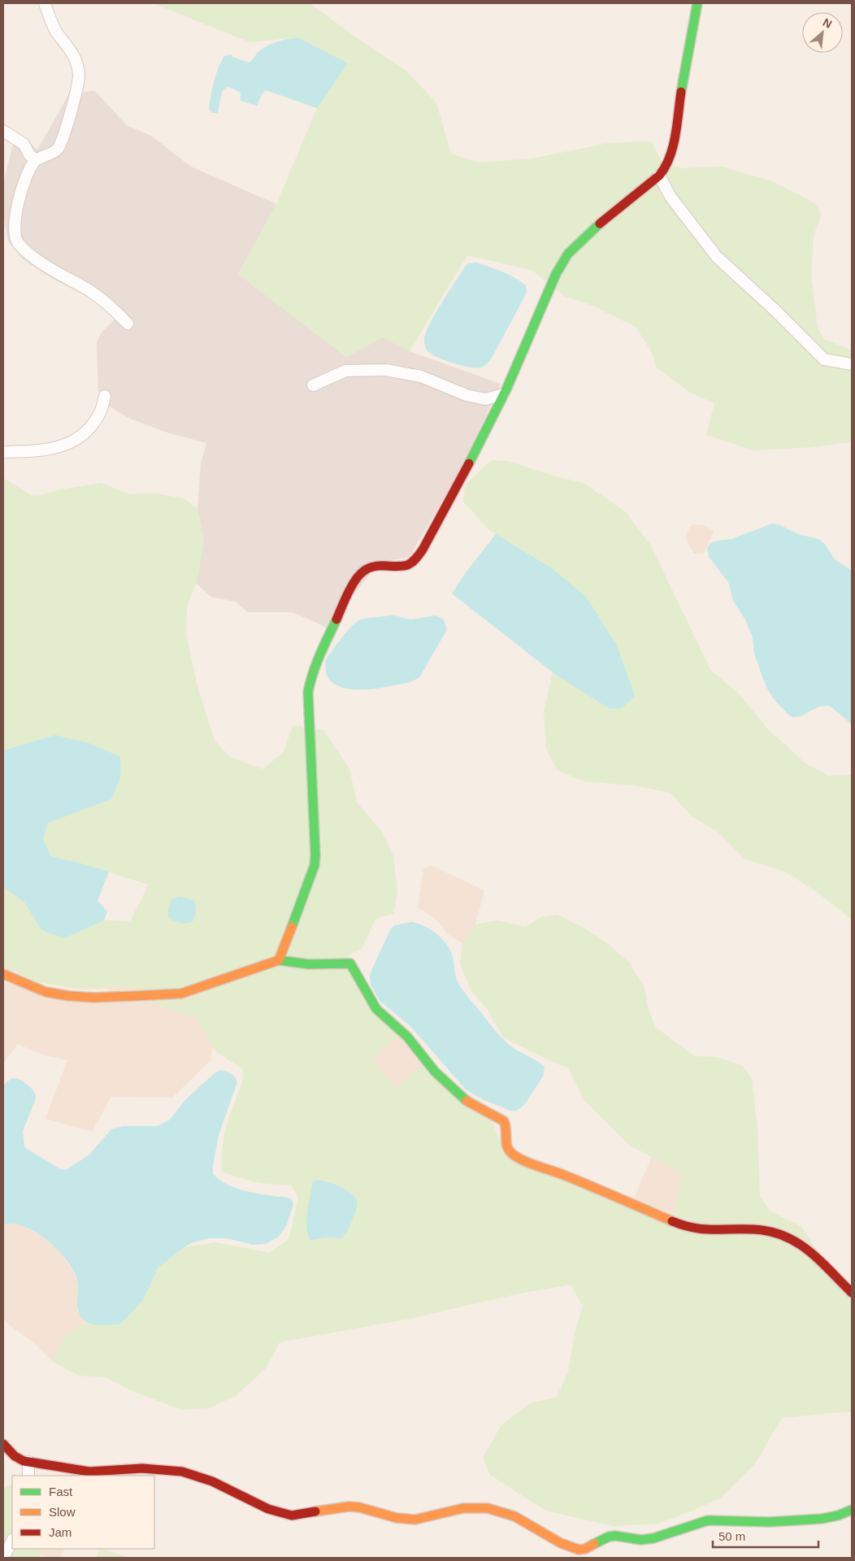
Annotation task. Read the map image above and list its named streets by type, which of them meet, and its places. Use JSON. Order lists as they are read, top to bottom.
{
  "legend": ["Fast", "Slow", "Jam"],
  "scale_bar": "50 m",
  "north": "top right"
}
